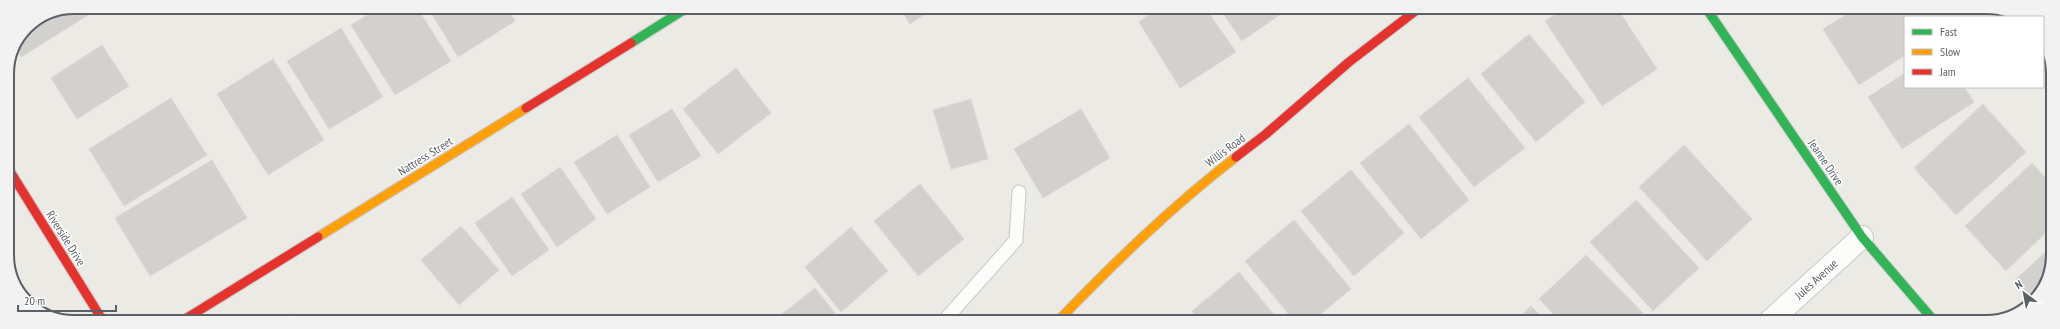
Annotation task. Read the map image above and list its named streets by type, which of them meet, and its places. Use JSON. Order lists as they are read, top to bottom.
{
  "streets": {
    "street": [
      "Willis Road",
      "Nattress Street",
      "Jeanne Drive",
      "Riverside Drive",
      "Jules Avenue"
    ]
  },
  "crossings": [
    ["Jeanne Drive", "Jules Avenue"]
  ],
  "legend": ["Fast", "Slow", "Jam"],
  "scale_bar": "20 m",
  "north": "top left"
}
